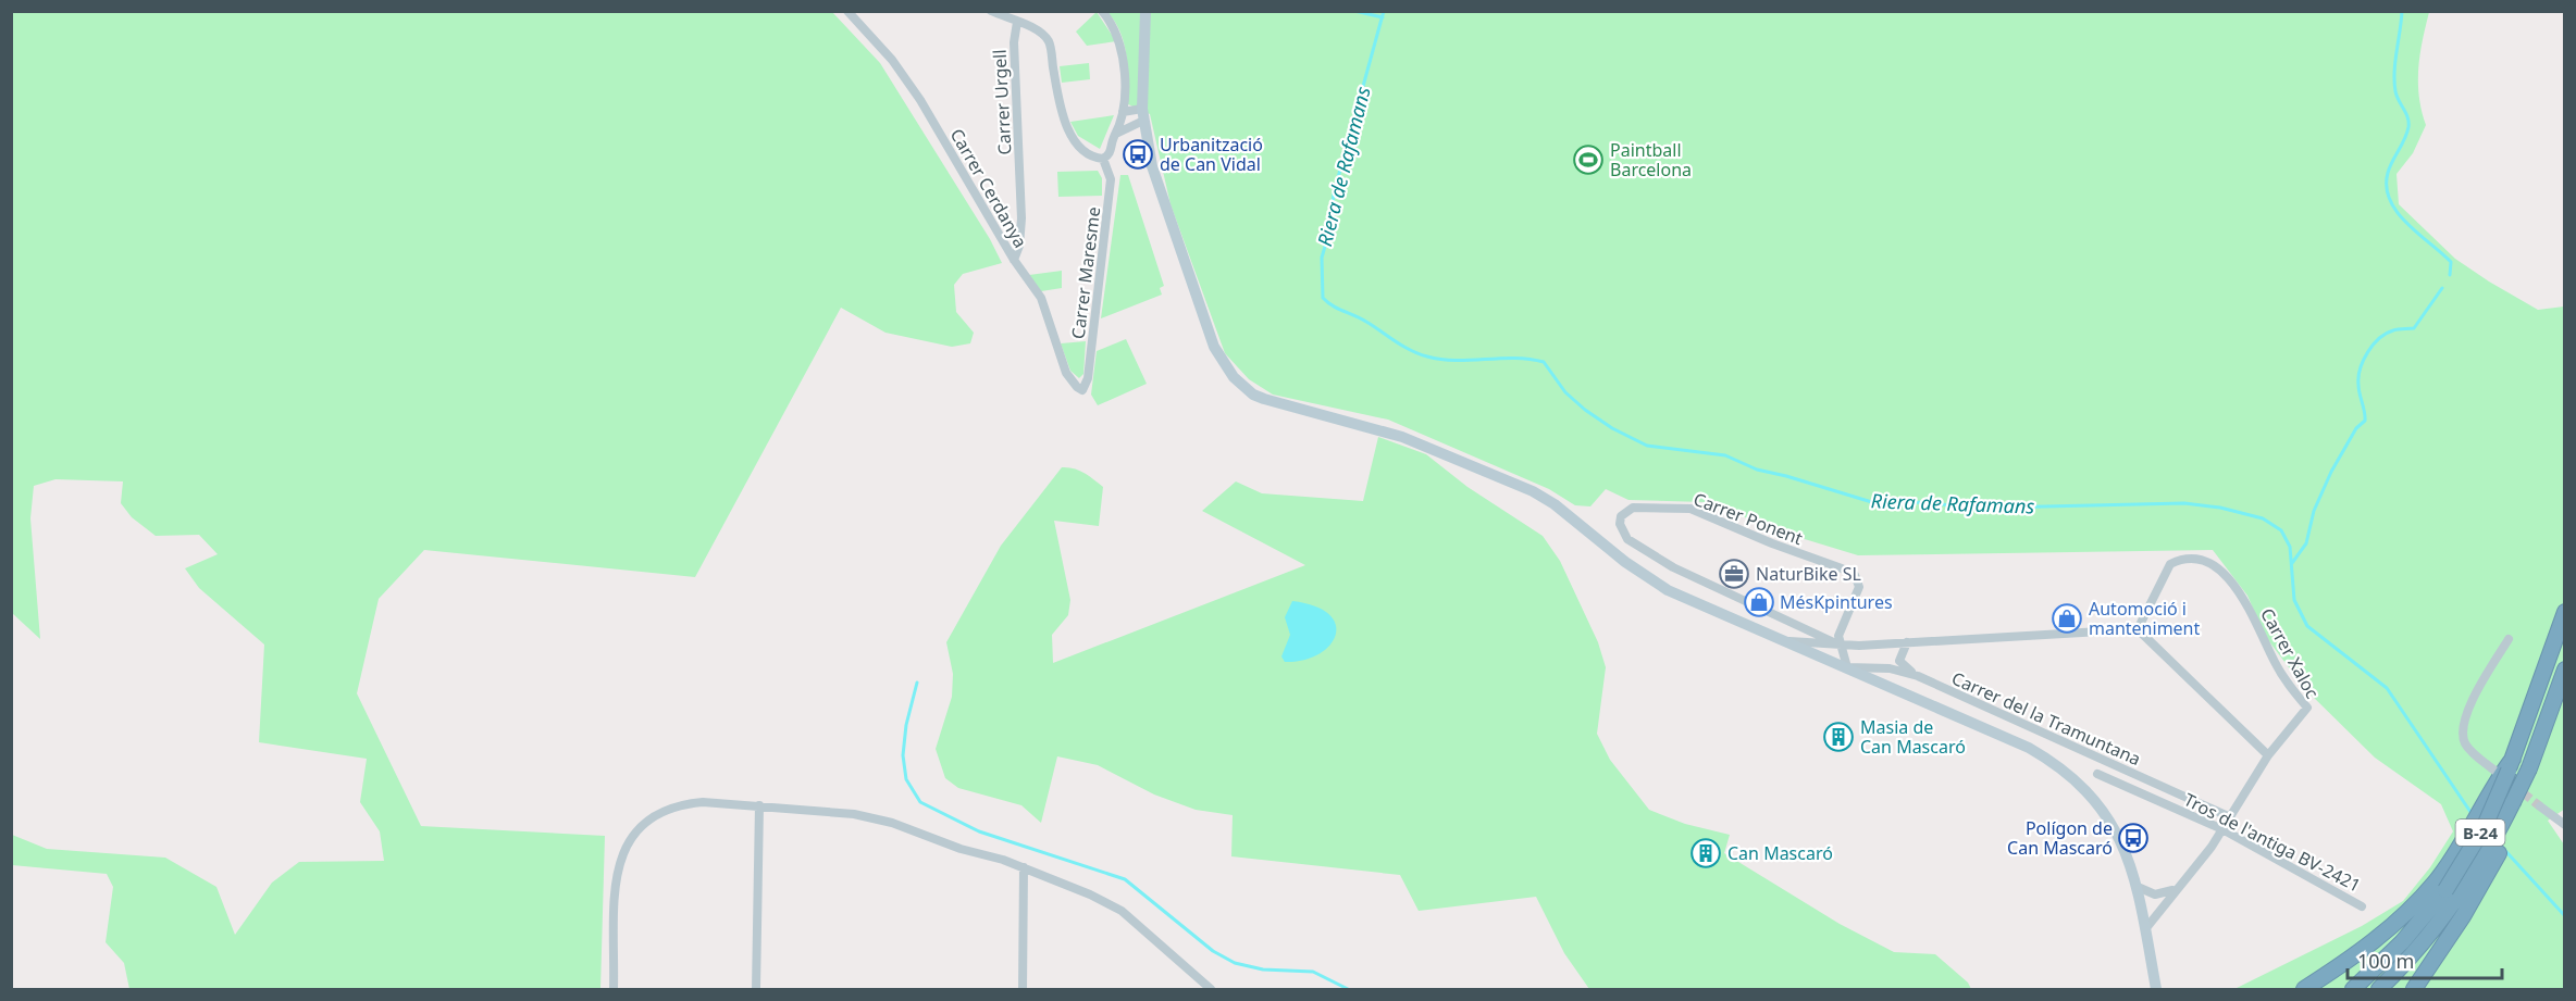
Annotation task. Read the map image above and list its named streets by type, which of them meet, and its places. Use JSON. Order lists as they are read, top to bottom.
{
  "streets": {
    "highway": ["B-24"],
    "street": [
      "Carrer Urgell",
      "Carrer Cerdanya",
      "Carrer Maresme",
      "Carrer Ponent",
      "Carrer Xaloc",
      "Carrer del la Tramuntana",
      "Tros de l'antiga BV-2421"
    ]
  },
  "crossings": [
    ["Carrer Urgell", "Carrer Cerdanya"],
    ["Carrer Cerdanya", "Carrer Maresme"],
    ["Carrer Ponent", "Carrer Xaloc"],
    ["Carrer Xaloc", "Carrer del la Tramuntana"],
    ["Carrer Xaloc", "Tros de l'antiga BV-2421"]
  ],
  "water": ["Riera de Rafamans"],
  "places": {
    "bus stop": ["Urbanització de Can Vidal", "Polígon de Can Mascaró"],
    "sports": ["Paintball Barcelona"],
    "office": ["NaturBike SL"],
    "shop": ["MésKpintures", "Automoció i manteniment"],
    "building": ["Masia de Can Mascaró", "Can Mascaró"]
  },
  "scale_bar": "100 m"
}
